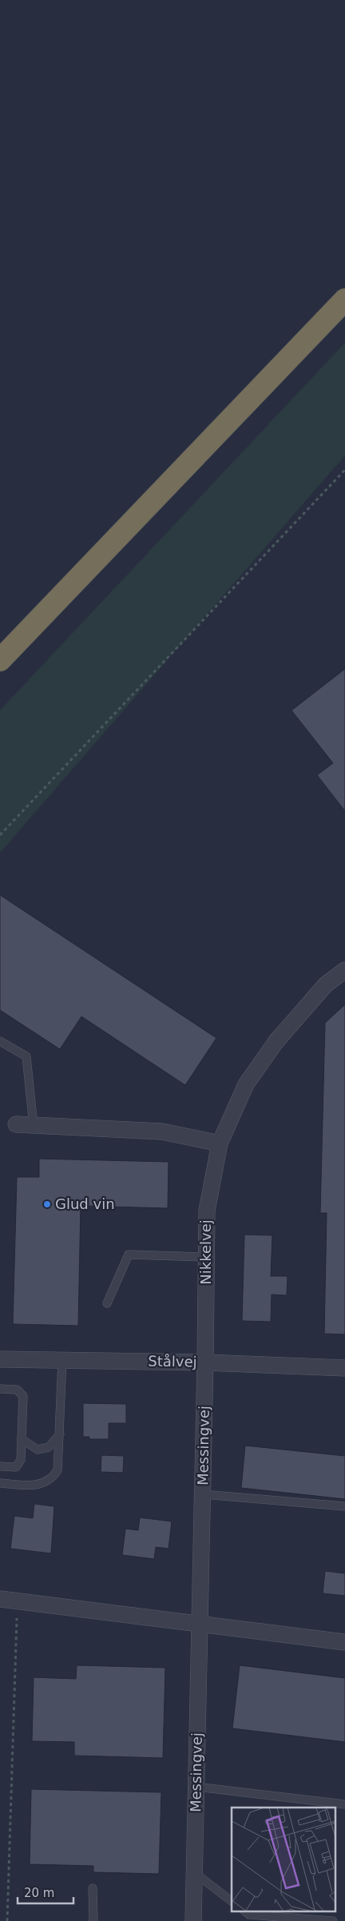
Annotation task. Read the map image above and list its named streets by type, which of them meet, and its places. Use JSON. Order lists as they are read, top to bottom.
{
  "streets": {
    "street": ["Nikkelvej", "Stålvej", "Messingvej"]
  },
  "crossings": [
    ["Nikkelvej", "Stålvej"],
    ["Nikkelvej", "Messingvej"],
    ["Stålvej", "Messingvej"]
  ],
  "places": ["Glud vin"],
  "scale_bar": "20 m"
}
